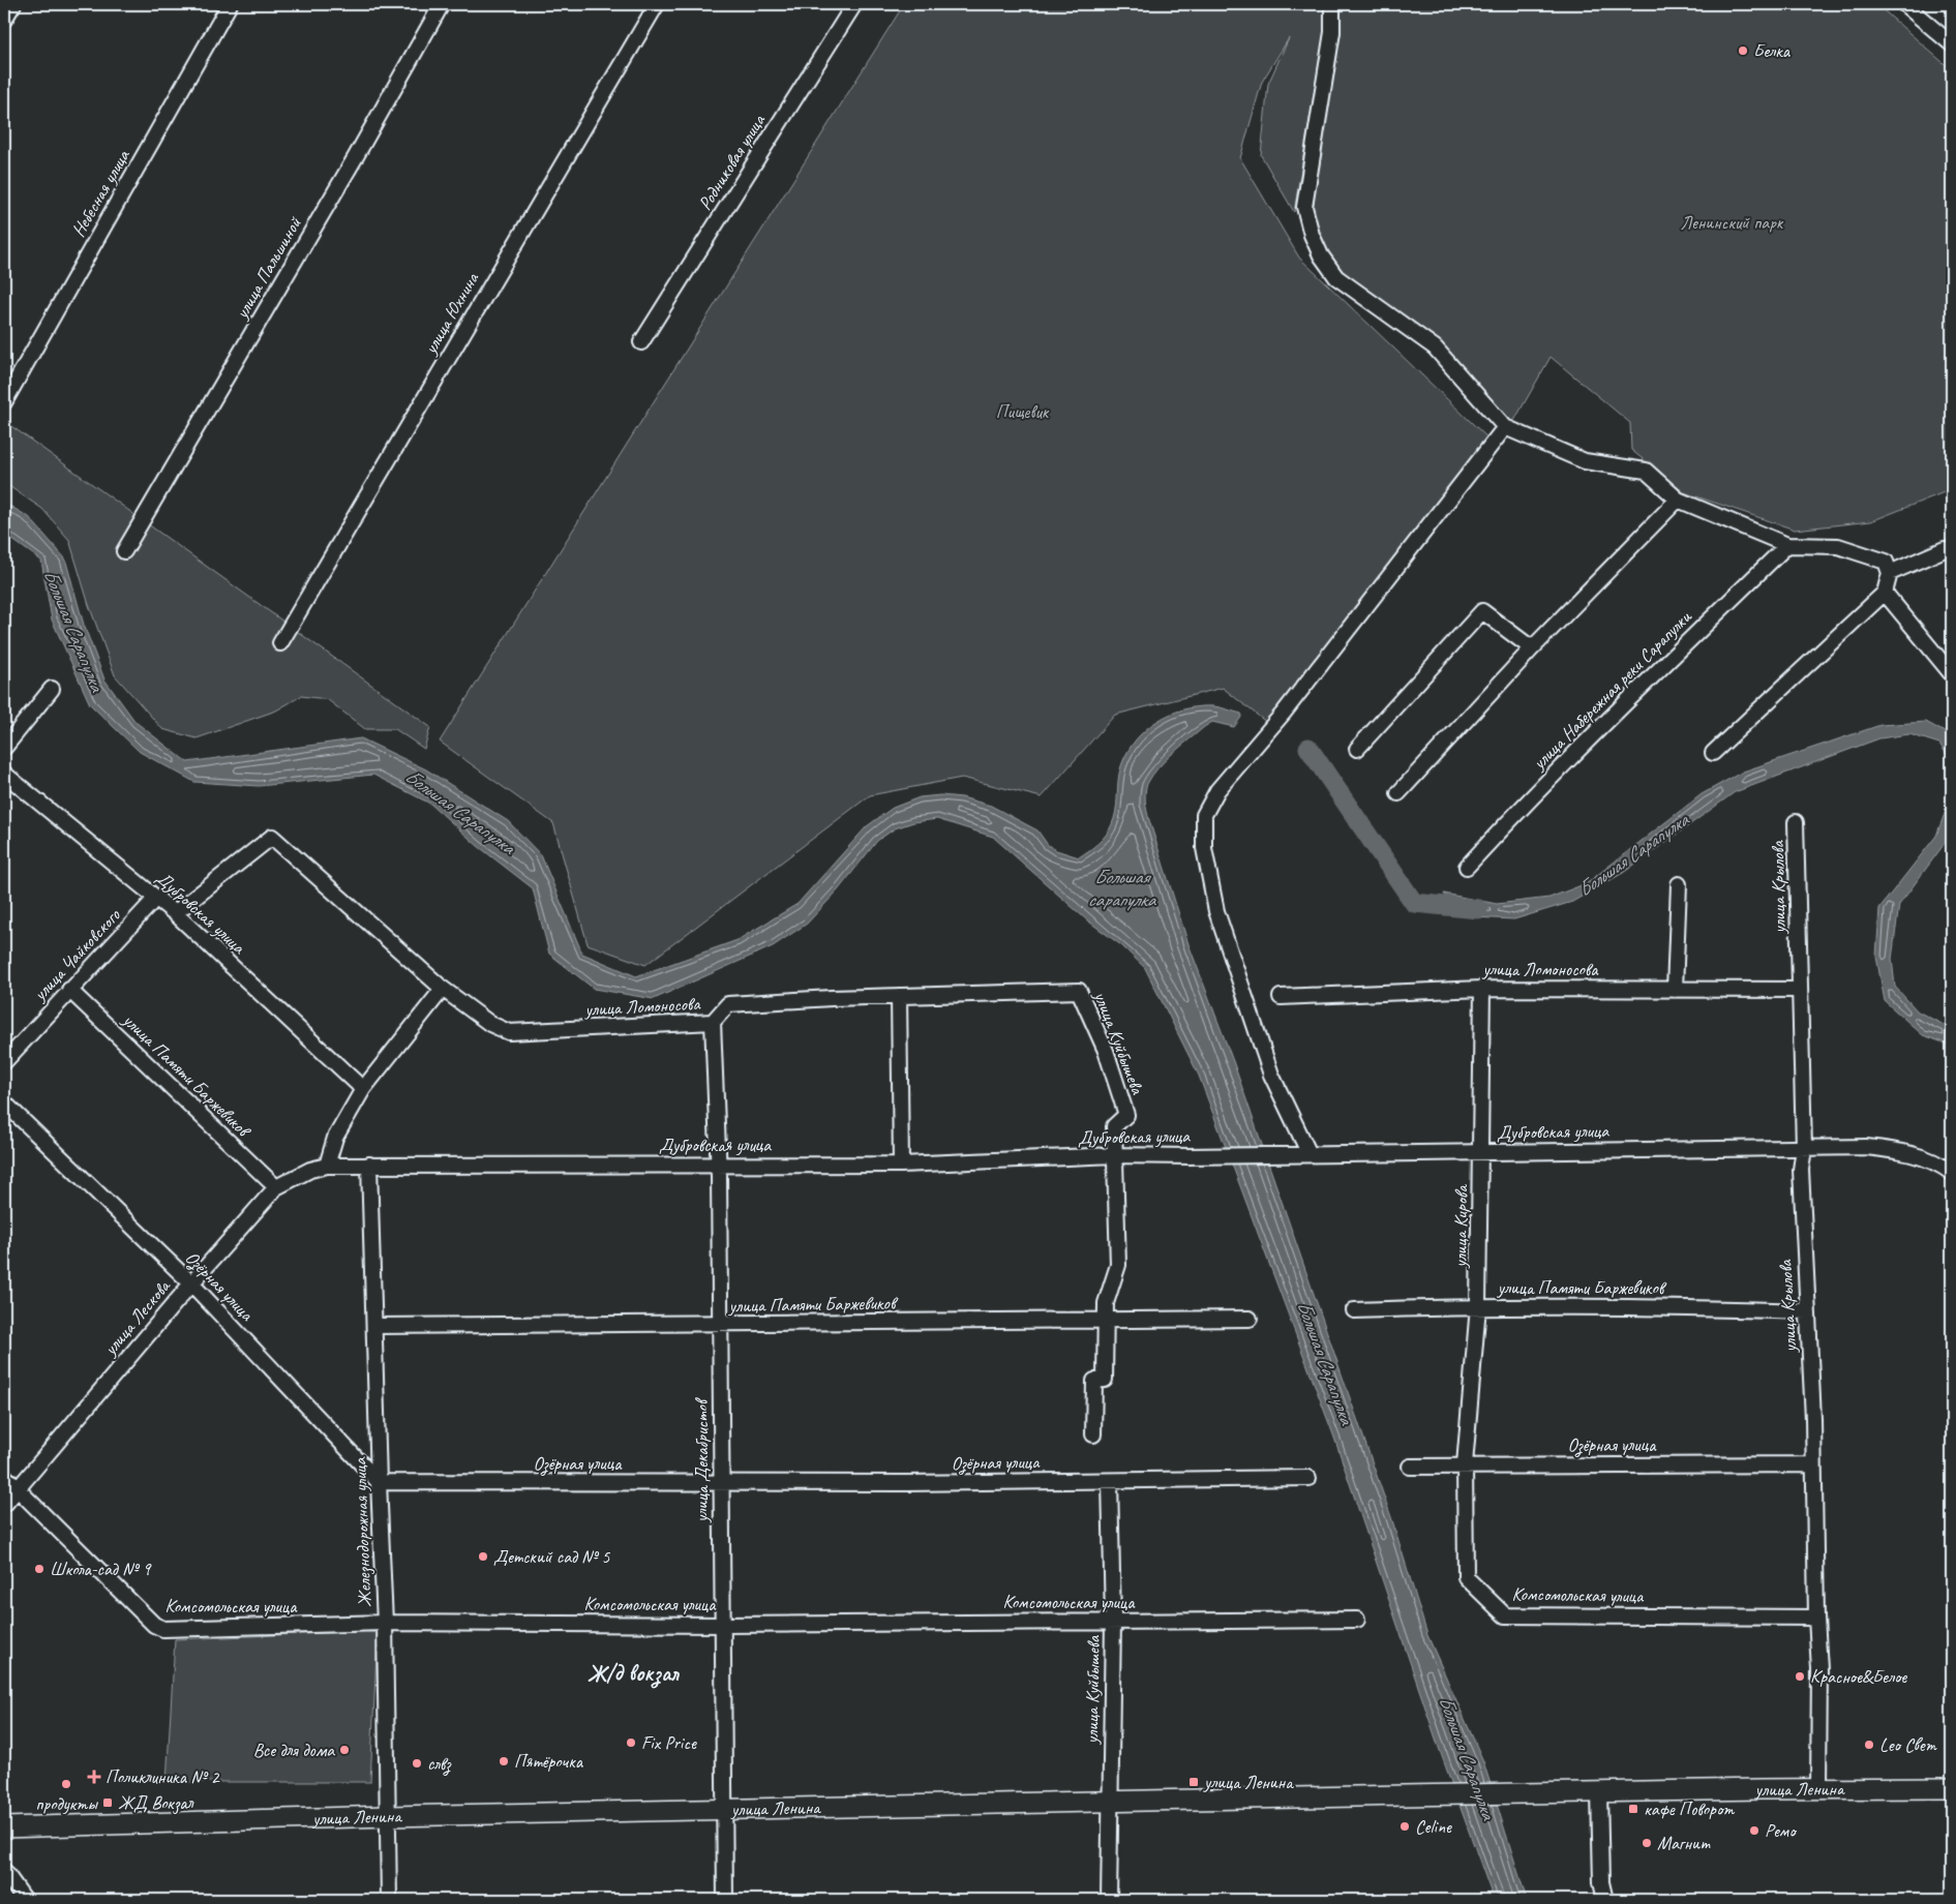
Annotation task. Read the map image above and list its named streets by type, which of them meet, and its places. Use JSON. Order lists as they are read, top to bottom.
{
  "streets": {
    "main road": ["улица Ленина"],
    "street": [
      "Родниковая улица",
      "Небесная улица",
      "улица Пальшиной",
      "улица Юхнина",
      "улица Набережная реки Сарапулки",
      "улица Крылова",
      "Дубровская улица",
      "улица Чайковского",
      "улица Ломоносова",
      "улица Куйбышева",
      "улица Памяти Баржевиков",
      "улица Кирова",
      "Озёрная улица",
      "улица Лескова",
      "улица Декабристов",
      "Железнодорожная улица",
      "Комсомольская улица"
    ]
  },
  "crossings": [
    ["улица Крылова", "Дубровская улица"],
    ["улица Крылова", "улица Ломоносова"],
    ["улица Крылова", "улица Памяти Баржевиков"],
    ["улица Крылова", "Озёрная улица"],
    ["улица Крылова", "Комсомольская улица"],
    ["улица Крылова", "улица Ленина"],
    ["Дубровская улица", "улица Чайковского"],
    ["Дубровская улица", "улица Ломоносова"],
    ["Дубровская улица", "улица Куйбышева"],
    ["Дубровская улица", "улица Кирова"],
    ["Дубровская улица", "улица Лескова"],
    ["Дубровская улица", "улица Декабристов"],
    ["Дубровская улица", "Железнодорожная улица"],
    ["улица Чайковского", "улица Памяти Баржевиков"],
    ["улица Ломоносова", "улица Куйбышева"],
    ["улица Ломоносова", "улица Кирова"],
    ["улица Ломоносова", "улица Декабристов"],
    ["улица Куйбышева", "улица Памяти Баржевиков"],
    ["улица Куйбышева", "Озёрная улица"],
    ["улица Куйбышева", "Комсомольская улица"],
    ["улица Куйбышева", "улица Ленина"],
    ["улица Памяти Баржевиков", "улица Кирова"],
    ["улица Памяти Баржевиков", "улица Лескова"],
    ["улица Памяти Баржевиков", "улица Декабристов"],
    ["улица Памяти Баржевиков", "Железнодорожная улица"],
    ["улица Кирова", "Озёрная улица"],
    ["улица Кирова", "Комсомольская улица"],
    ["Озёрная улица", "улица Лескова"],
    ["Озёрная улица", "улица Декабристов"],
    ["Озёрная улица", "Железнодорожная улица"],
    ["Озёрная улица", "Комсомольская улица"],
    ["улица Лескова", "Комсомольская улица"],
    ["улица Декабристов", "Комсомольская улица"],
    ["улица Декабристов", "улица Ленина"],
    ["Железнодорожная улица", "Комсомольская улица"],
    ["Железнодорожная улица", "улица Ленина"]
  ],
  "districts": ["Ж/д вокзал"],
  "water": ["Большая Сарапулка", "Большая сарапулка"],
  "parks": ["Ленинский парк", "Пищевик"],
  "places": {
    "other": [
      "Белка",
      "Детский сад № 5",
      "Школа-сад № 9",
      "Красное&Белое",
      "Fix Price",
      "Leo Свет",
      "Все для дома",
      "Пятёрочка",
      "слвз",
      "продукты",
      "Celine",
      "Ремо",
      "Магнит"
    ],
    "health": ["Поликлиника № 2"],
    "transit": ["улица Ленина", "ЖД Вокзал", "кафе Поворот"]
  }
}
